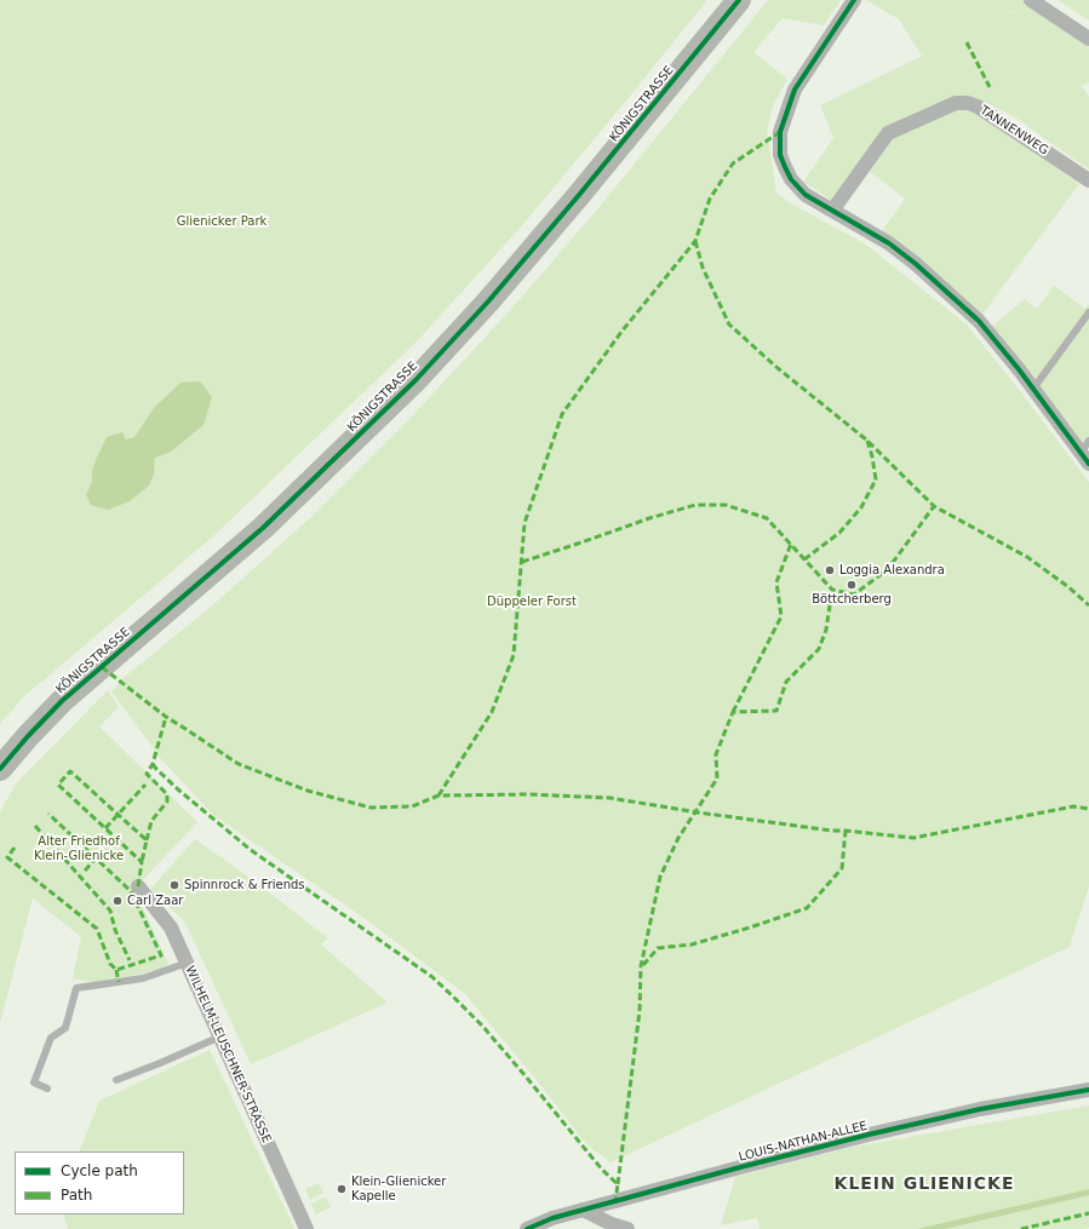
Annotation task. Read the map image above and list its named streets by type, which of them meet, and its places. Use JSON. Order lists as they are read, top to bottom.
{
  "streets": {
    "main road": ["KÖNIGSTRASSE"],
    "street": ["TANNENWEG", "WILHELM-LEUSCHNER-STRASSE", "LOUIS-NATHAN-ALLEE"]
  },
  "districts": ["KLEIN GLIENICKE"],
  "parks": ["Glienicker Park", "Düppeler Forst", "Alter Friedhof Klein-Glienicke"],
  "places": [
    "Loggia Alexandra",
    "Böttcherberg",
    "Spinnrock & Friends",
    "Carl Zaar",
    "Klein-Glienicker Kapelle"
  ],
  "legend": ["Cycle path", "Path"]
}
